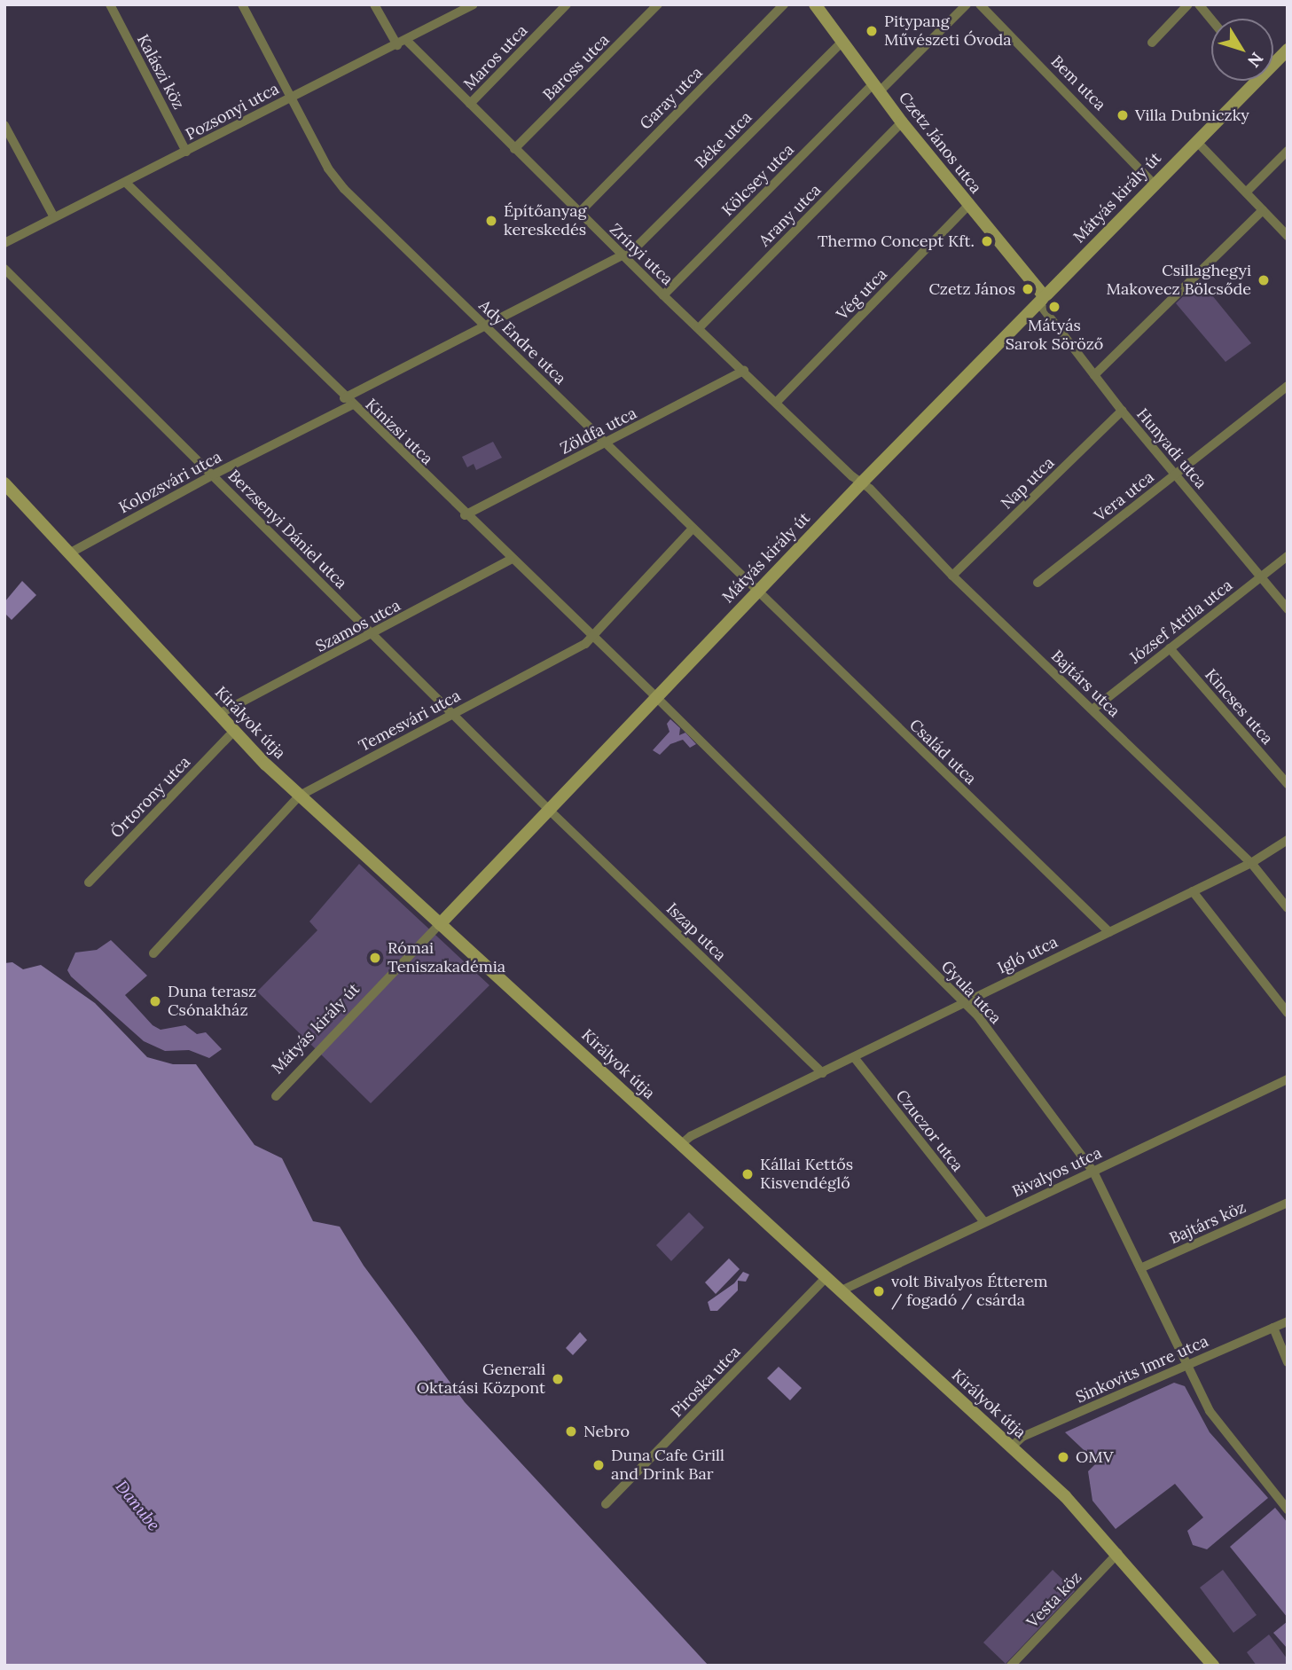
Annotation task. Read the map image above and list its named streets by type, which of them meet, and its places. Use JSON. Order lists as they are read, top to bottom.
{
  "streets": {
    "street": [
      "Maros utca",
      "Baross utca",
      "Kalászi köz",
      "Bem utca",
      "Garay utca",
      "Pozsonyi utca",
      "Béke utca",
      "Czetz János utca",
      "Kölcsey utca",
      "Mátyás király út",
      "Arany utca",
      "Zrínyi utca",
      "Vég utca",
      "Ady Endre utca",
      "Zöldfa utca",
      "Kinizsi utca",
      "Hunyadi utca",
      "Kolozsvári utca",
      "Nap utca",
      "Vera utca",
      "Berzsenyi Dániel utca",
      "József Attila utca",
      "Szamos utca",
      "Bajtárs utca",
      "Kincses utca",
      "Temesvári utca",
      "Királyok útja",
      "Család utca",
      "Őrtorony utca",
      "Iszap utca",
      "Igló utca",
      "Gyula utca",
      "Czuczor utca",
      "Bivalyos utca",
      "Bajtárs köz",
      "Sinkovits Imre utca",
      "Piroska utca",
      "Vesta köz"
    ]
  },
  "crossings": [
    ["Maros utca", "Zrínyi utca"],
    ["Baross utca", "Zrínyi utca"],
    ["Kalászi köz", "Pozsonyi utca"],
    ["Bem utca", "Mátyás király út"],
    ["Garay utca", "Zrínyi utca"],
    ["Pozsonyi utca", "Zrínyi utca"],
    ["Pozsonyi utca", "Ady Endre utca"],
    ["Pozsonyi utca", "Kinizsi utca"],
    ["Béke utca", "Czetz János utca"],
    ["Béke utca", "Zrínyi utca"],
    ["Béke utca", "Kolozsvári utca"],
    ["Czetz János utca", "Kölcsey utca"],
    ["Czetz János utca", "Mátyás király út"],
    ["Czetz János utca", "Arany utca"],
    ["Czetz János utca", "Vég utca"],
    ["Czetz János utca", "Hunyadi utca"],
    ["Kölcsey utca", "Zrínyi utca"],
    ["Mátyás király út", "Zrínyi utca"],
    ["Mátyás király út", "Ady Endre utca"],
    ["Mátyás király út", "Kinizsi utca"],
    ["Mátyás király út", "Hunyadi utca"],
    ["Mátyás király út", "Berzsenyi Dániel utca"],
    ["Mátyás király út", "Bajtárs utca"],
    ["Mátyás király út", "Királyok útja"],
    ["Mátyás király út", "Család utca"],
    ["Mátyás király út", "Iszap utca"],
    ["Mátyás király út", "Gyula utca"],
    ["Arany utca", "Zrínyi utca"],
    ["Zrínyi utca", "Vég utca"],
    ["Zrínyi utca", "Zöldfa utca"],
    ["Zrínyi utca", "Kolozsvári utca"],
    ["Zrínyi utca", "Bajtárs utca"],
    ["Ady Endre utca", "Zöldfa utca"],
    ["Ady Endre utca", "Kolozsvári utca"],
    ["Ady Endre utca", "Temesvári utca"],
    ["Ady Endre utca", "Család utca"],
    ["Zöldfa utca", "Kinizsi utca"],
    ["Kinizsi utca", "Kolozsvári utca"],
    ["Kinizsi utca", "Szamos utca"],
    ["Kinizsi utca", "Temesvári utca"],
    ["Kinizsi utca", "Gyula utca"],
    ["Hunyadi utca", "Nap utca"],
    ["Hunyadi utca", "Vera utca"],
    ["Hunyadi utca", "József Attila utca"],
    ["Kolozsvári utca", "Berzsenyi Dániel utca"],
    ["Kolozsvári utca", "Királyok útja"],
    ["Nap utca", "Bajtárs utca"],
    ["Berzsenyi Dániel utca", "Szamos utca"],
    ["Berzsenyi Dániel utca", "Temesvári utca"],
    ["Berzsenyi Dániel utca", "Iszap utca"],
    ["József Attila utca", "Bajtárs utca"],
    ["József Attila utca", "Kincses utca"],
    ["Szamos utca", "Királyok útja"],
    ["Bajtárs utca", "Igló utca"],
    ["Temesvári utca", "Királyok útja"],
    ["Királyok útja", "Őrtorony utca"],
    ["Királyok útja", "Igló utca"],
    ["Királyok útja", "Bivalyos utca"],
    ["Királyok útja", "Sinkovits Imre utca"],
    ["Királyok útja", "Piroska utca"],
    ["Királyok útja", "Vesta köz"],
    ["Család utca", "Igló utca"],
    ["Iszap utca", "Igló utca"],
    ["Igló utca", "Gyula utca"],
    ["Igló utca", "Czuczor utca"],
    ["Gyula utca", "Bivalyos utca"],
    ["Gyula utca", "Bajtárs köz"],
    ["Gyula utca", "Sinkovits Imre utca"],
    ["Czuczor utca", "Bivalyos utca"]
  ],
  "water": ["Danube"],
  "places": [
    "Pitypang Művészeti Óvoda",
    "Villa Dubniczky",
    "Építőanyag kereskedés",
    "Thermo Concept Kft.",
    "Csillaghegyi Makovecz Bölcsőde",
    "Czetz János",
    "Mátyás Sarok Söröző",
    "Római Teniszakadémia",
    "Duna terasz Csónakház",
    "Kállai Kettős Kisvendéglő",
    "volt Bivalyos Étterem / fogadó / csárda",
    "Generali Oktatási Központ",
    "Nebro",
    "OMV",
    "Duna Cafe Grill and Drink Bar"
  ],
  "north": "bottom right"
}
